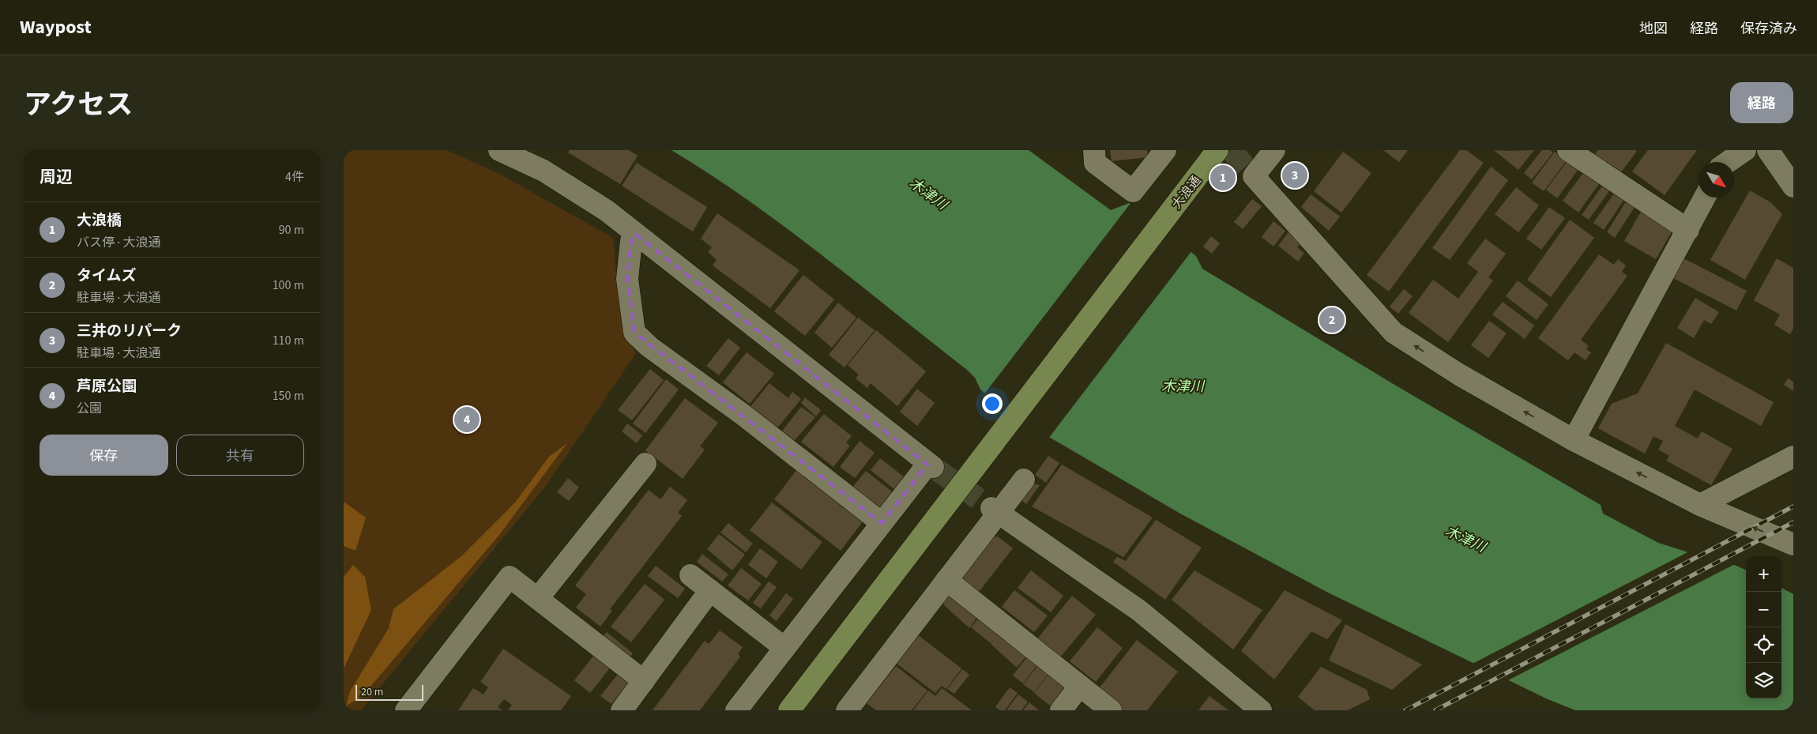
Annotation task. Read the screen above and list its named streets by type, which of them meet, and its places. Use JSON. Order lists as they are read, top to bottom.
{
  "streets": {
    "main road": ["大浪通"]
  },
  "water": ["木津川"],
  "scale_bar": "20 m",
  "north": "bottom right",
  "page": {
    "header": "Waypost",
    "nav": ["地図", "経路", "保存済み"],
    "title": "アクセス",
    "buttons": [
      "経路",
      ["保存", "共有"]
    ],
    "heading": ["周辺", "4件"],
    "pins": [
      "3",
      "1",
      "2",
      "4"
    ],
    "list": [
      {
        "mark": "1",
        "name": "大浪橋",
        "note": "バス停 · 大浪通",
        "value": "90 m"
      },
      {
        "mark": "2",
        "name": "タイムズ",
        "note": "駐車場 · 大浪通",
        "value": "100 m"
      },
      {
        "mark": "3",
        "name": "三井のリパーク",
        "note": "駐車場 · 大浪通",
        "value": "110 m"
      },
      {
        "mark": "4",
        "name": "芦原公園",
        "note": "公園",
        "value": "150 m"
      }
    ],
    "map_buttons": ["+", "−"],
    "scale": "20 m"
  }
}
